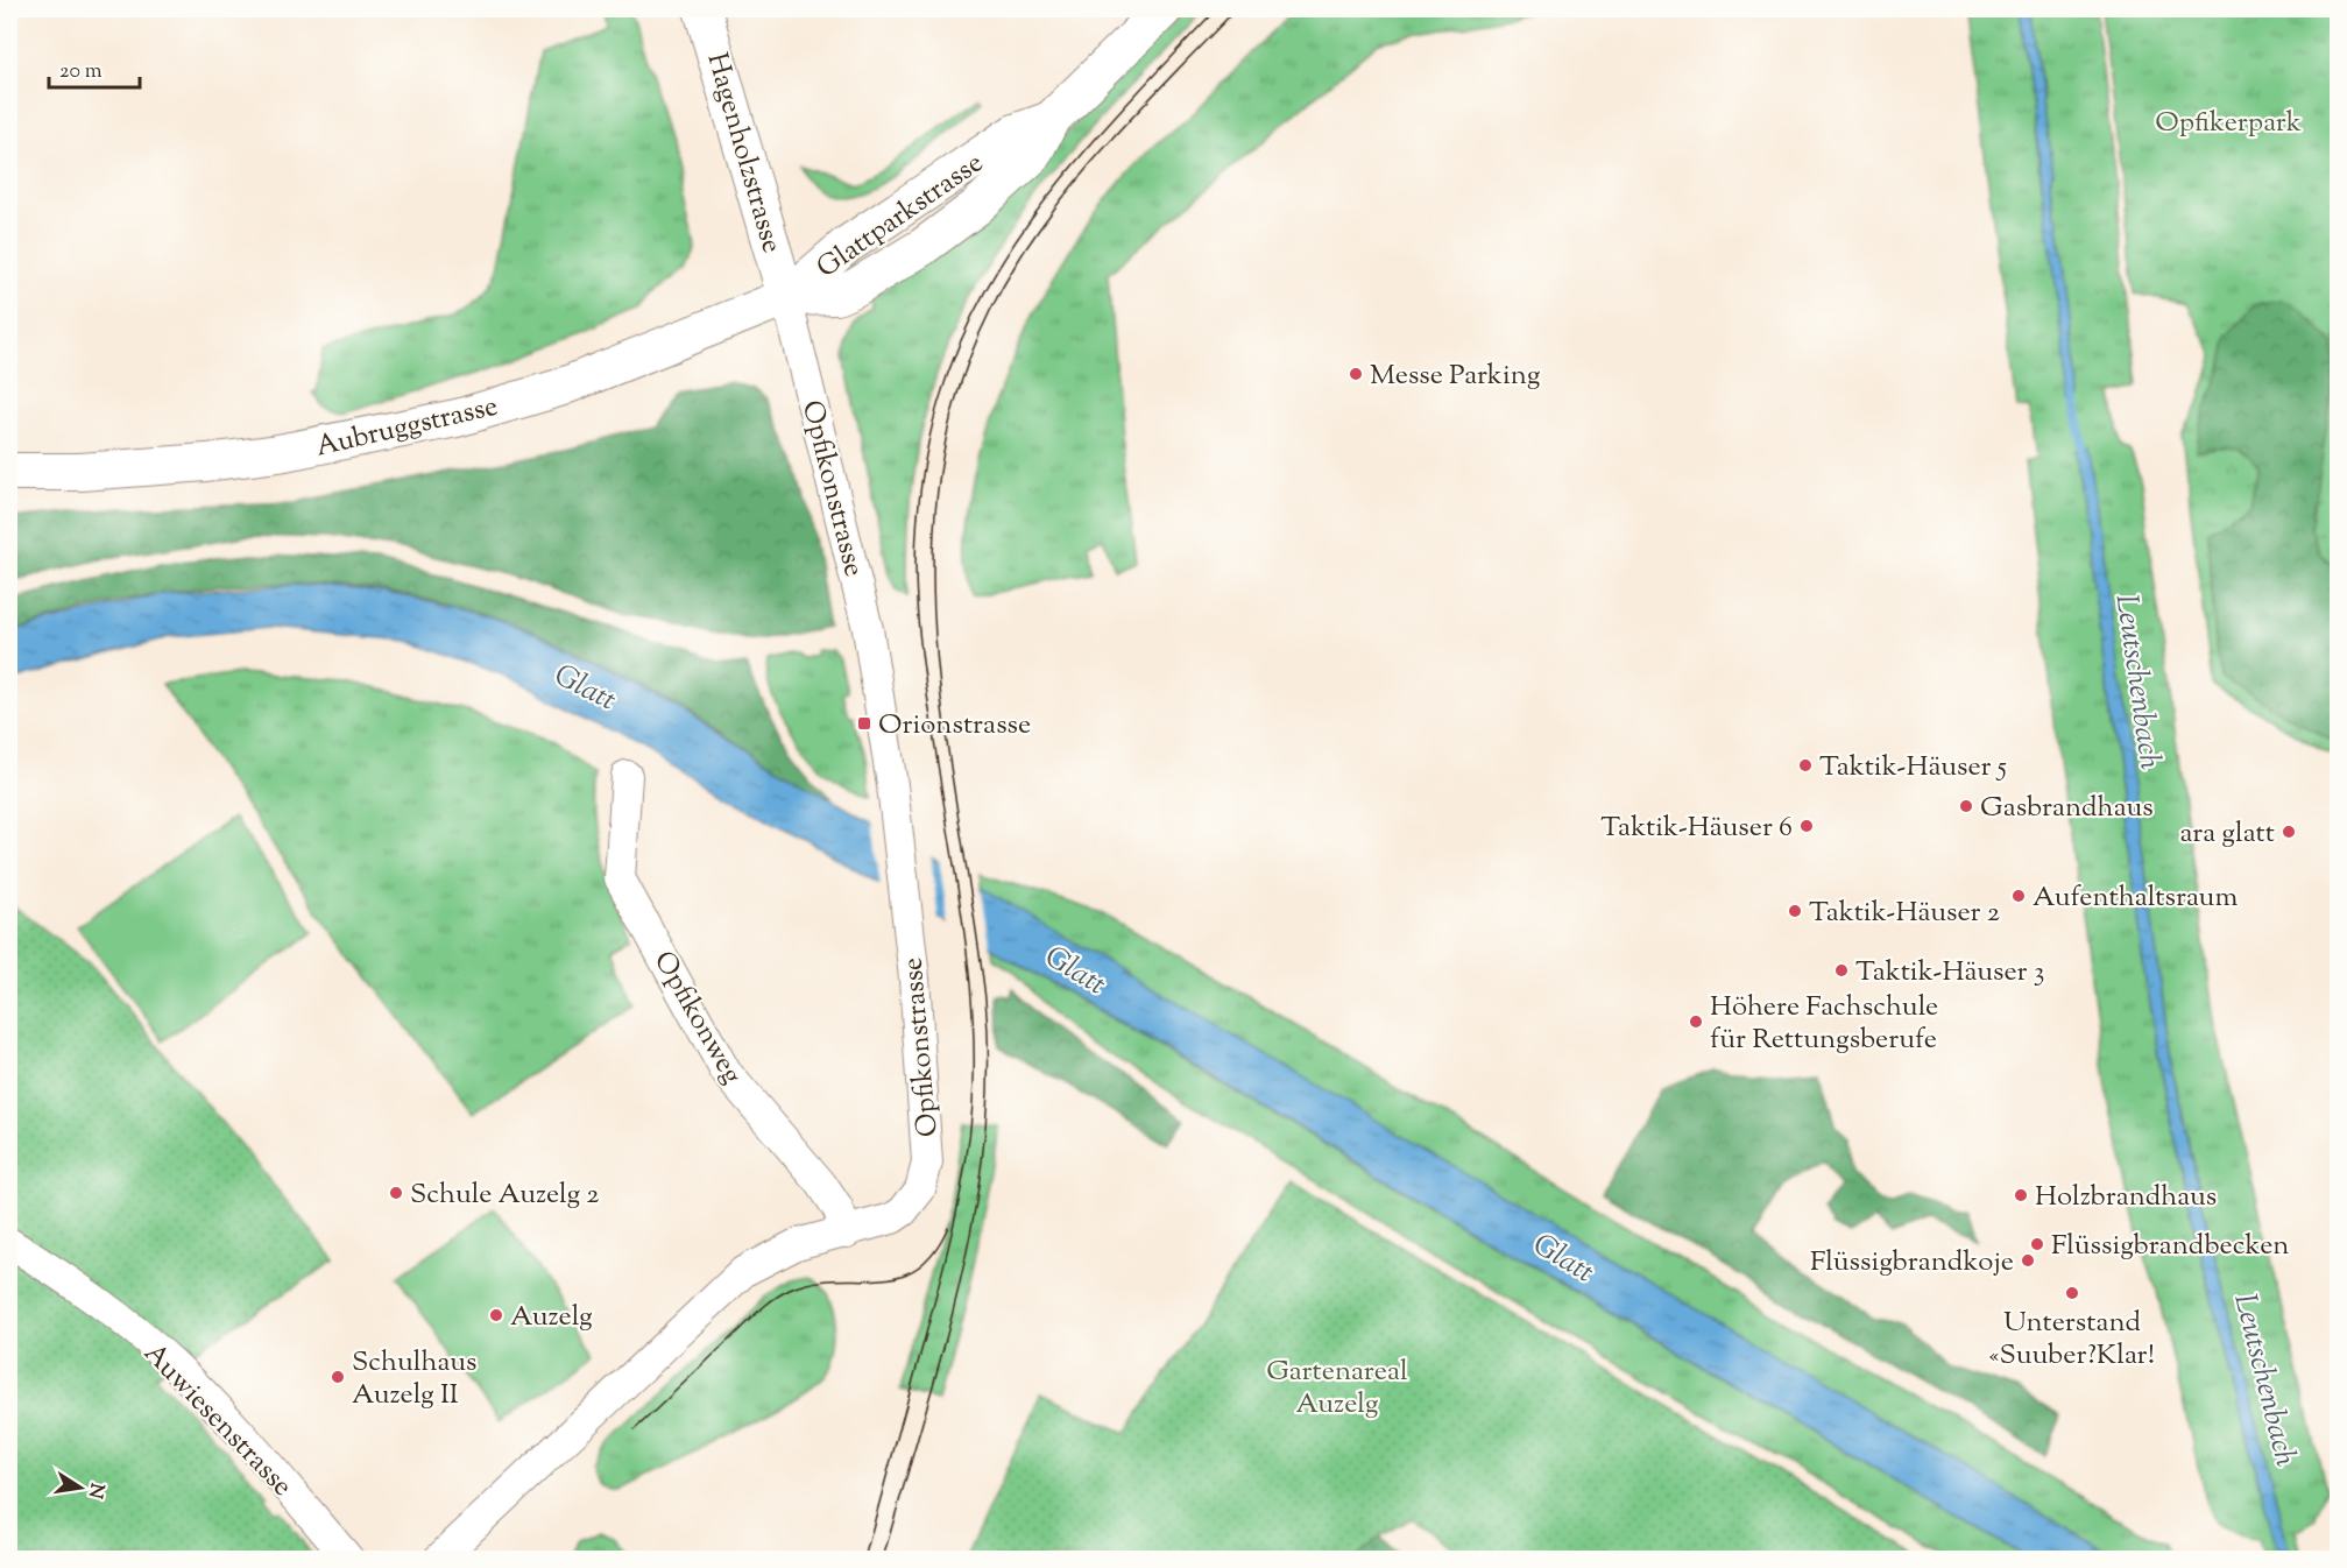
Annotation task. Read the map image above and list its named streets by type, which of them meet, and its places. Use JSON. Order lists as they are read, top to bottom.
{
  "streets": {
    "street": [
      "Hagenholzstrasse",
      "Glattparkstrasse",
      "Aubruggstrasse",
      "Opfikonstrasse",
      "Opfikonweg",
      "Auwiesenstrasse"
    ]
  },
  "crossings": [
    ["Hagenholzstrasse", "Glattparkstrasse"],
    ["Hagenholzstrasse", "Aubruggstrasse"],
    ["Hagenholzstrasse", "Opfikonstrasse"],
    ["Glattparkstrasse", "Aubruggstrasse"],
    ["Glattparkstrasse", "Opfikonstrasse"],
    ["Aubruggstrasse", "Opfikonstrasse"],
    ["Opfikonstrasse", "Opfikonweg"]
  ],
  "water": ["Leutschenbach", "Glatt"],
  "parks": ["Opfikerpark", "Gartenareal Auzelg"],
  "places": {
    "other": [
      "Messe Parking",
      "Taktik-Häuser 5",
      "Gasbrandhaus",
      "Taktik-Häuser 6",
      "ara glatt",
      "Aufenthaltsraum",
      "Taktik-Häuser 2",
      "Taktik-Häuser 3",
      "Höhere Fachschule für Rettungsberufe",
      "Schule Auzelg 2",
      "Holzbrandhaus",
      "Flüssigbrandbecken",
      "Flüssigbrandkoje",
      "Unterstand «Suuber?Klar!",
      "Auzelg",
      "Schulhaus Auzelg II"
    ],
    "transit": ["Orionstrasse"]
  },
  "scale_bar": "20 m",
  "north": "right"
}
